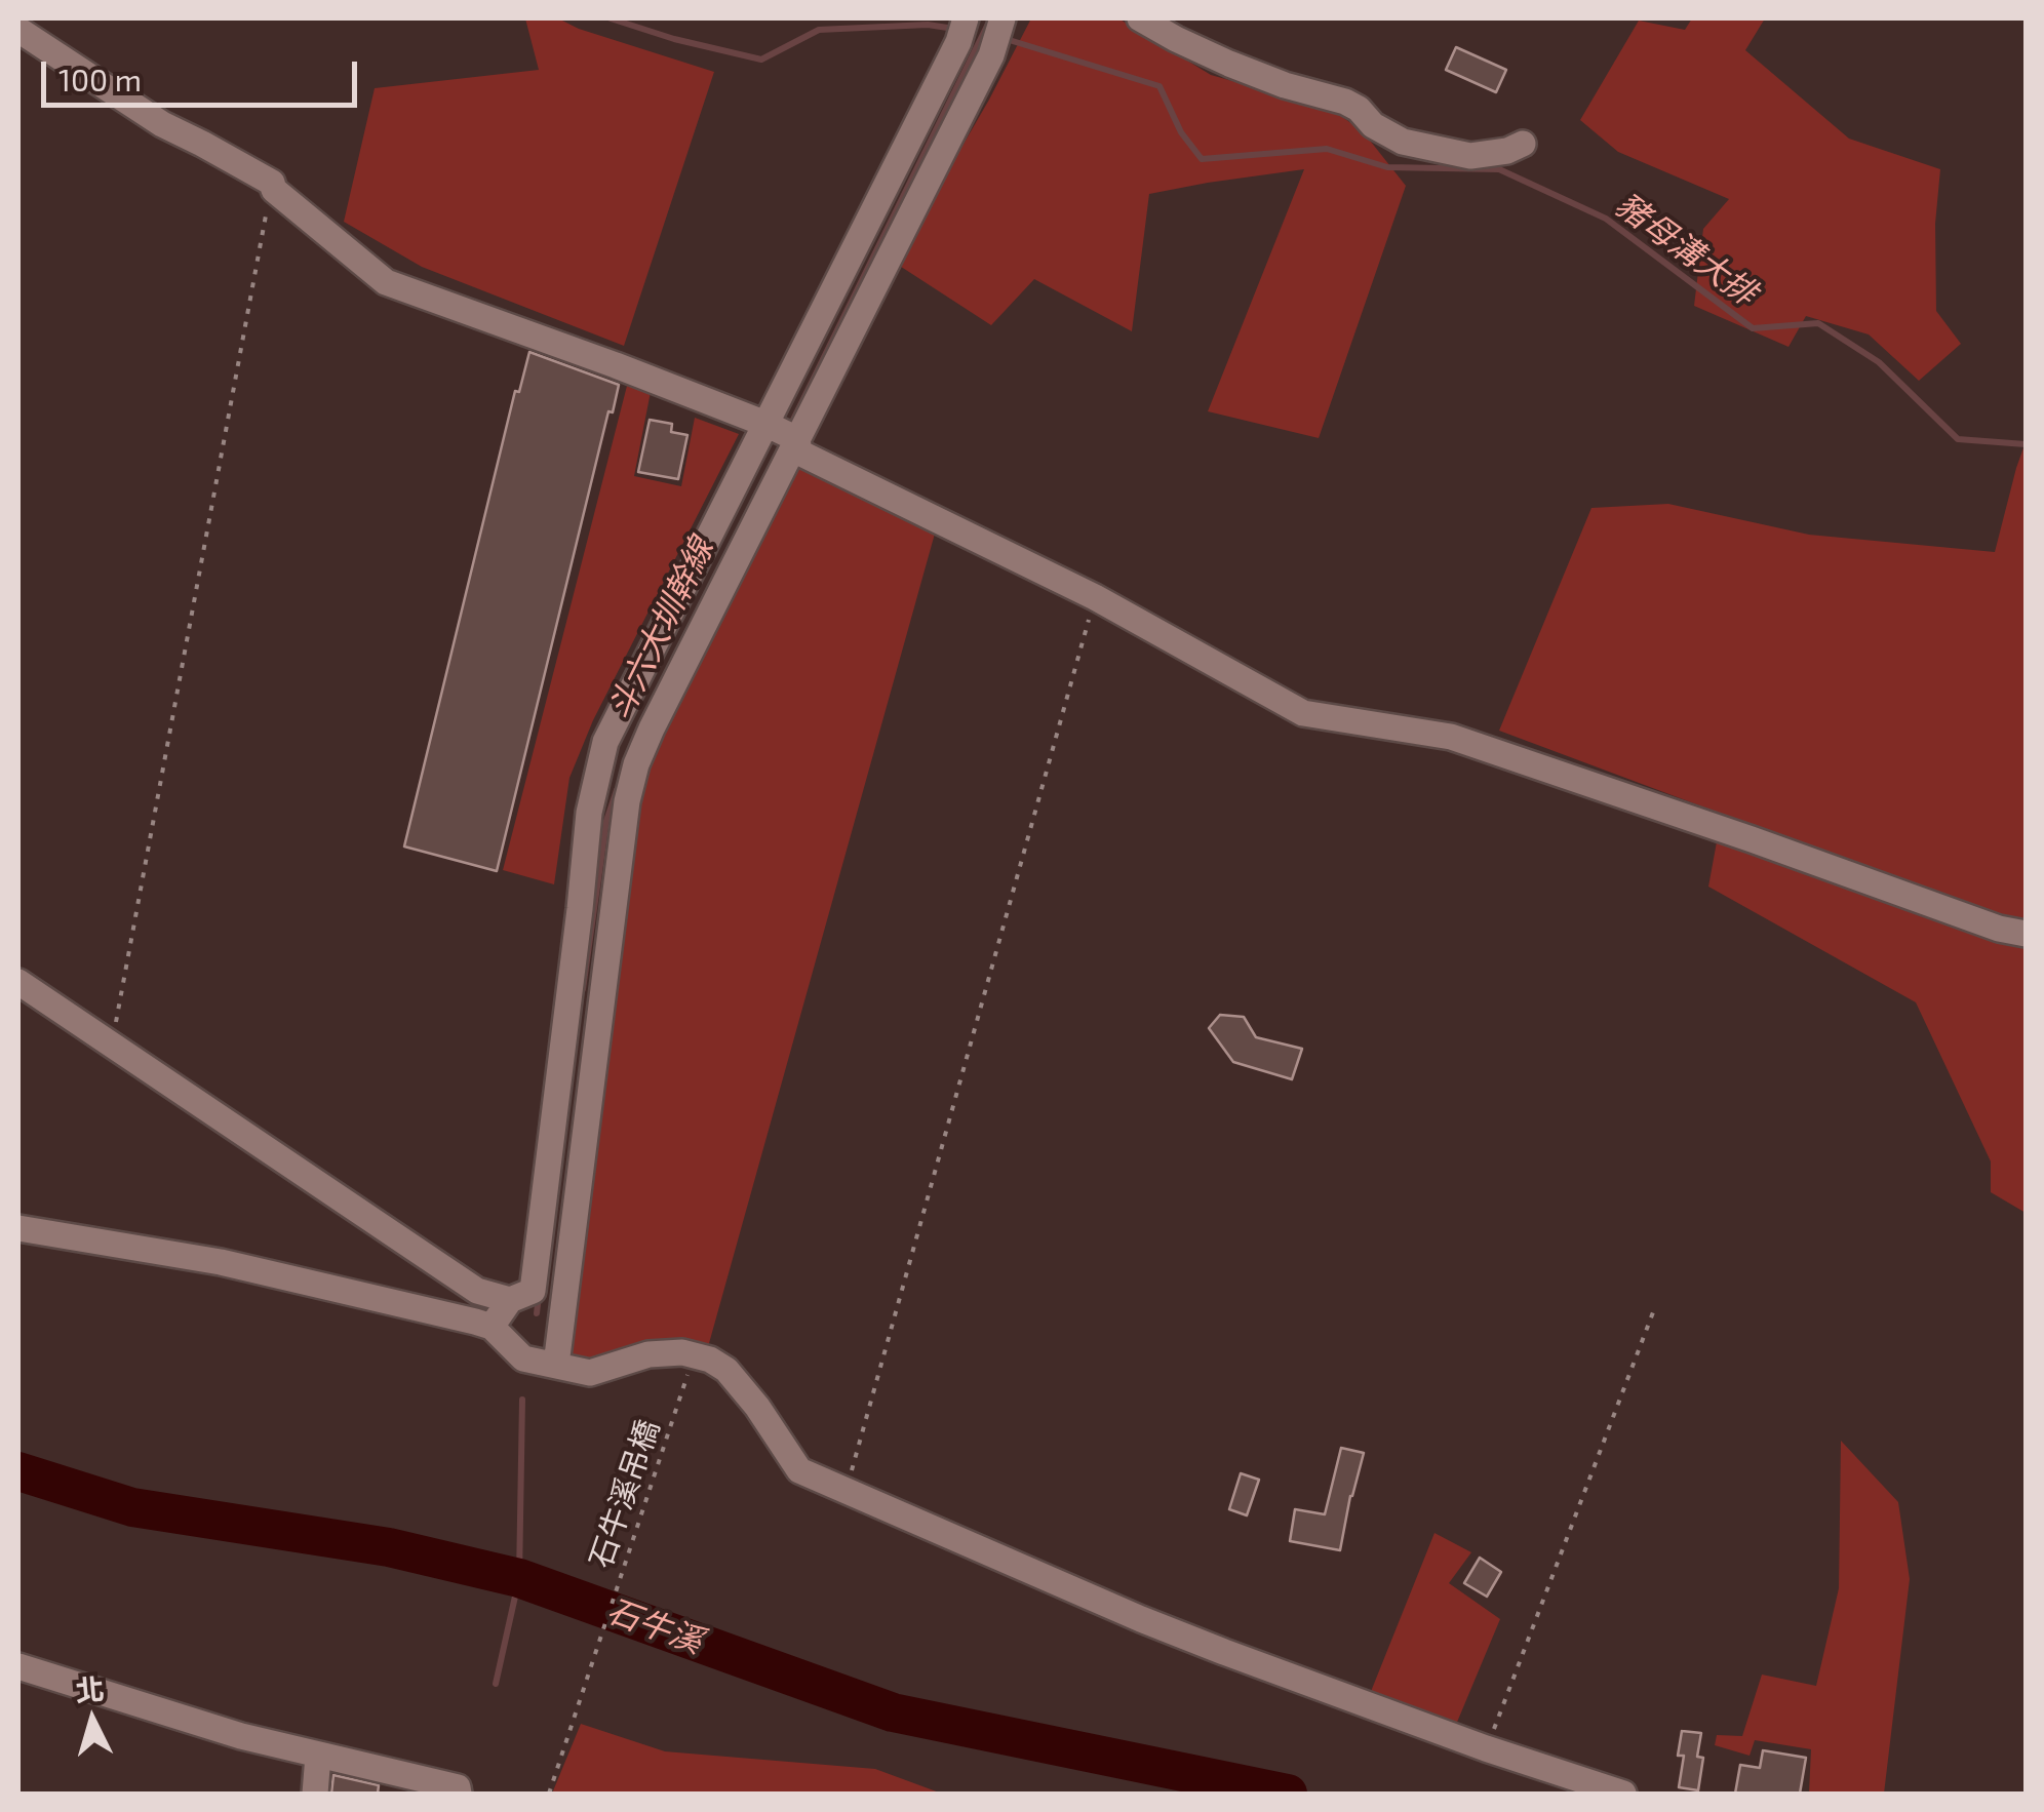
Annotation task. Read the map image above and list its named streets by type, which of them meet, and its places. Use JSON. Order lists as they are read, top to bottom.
{
  "streets": {
    "path": ["石牛溪吊橋"]
  },
  "water": ["豬母溝大排", "斗六大圳幹線", "石牛溪"],
  "scale_bar": "100 m",
  "north": "top"
}
